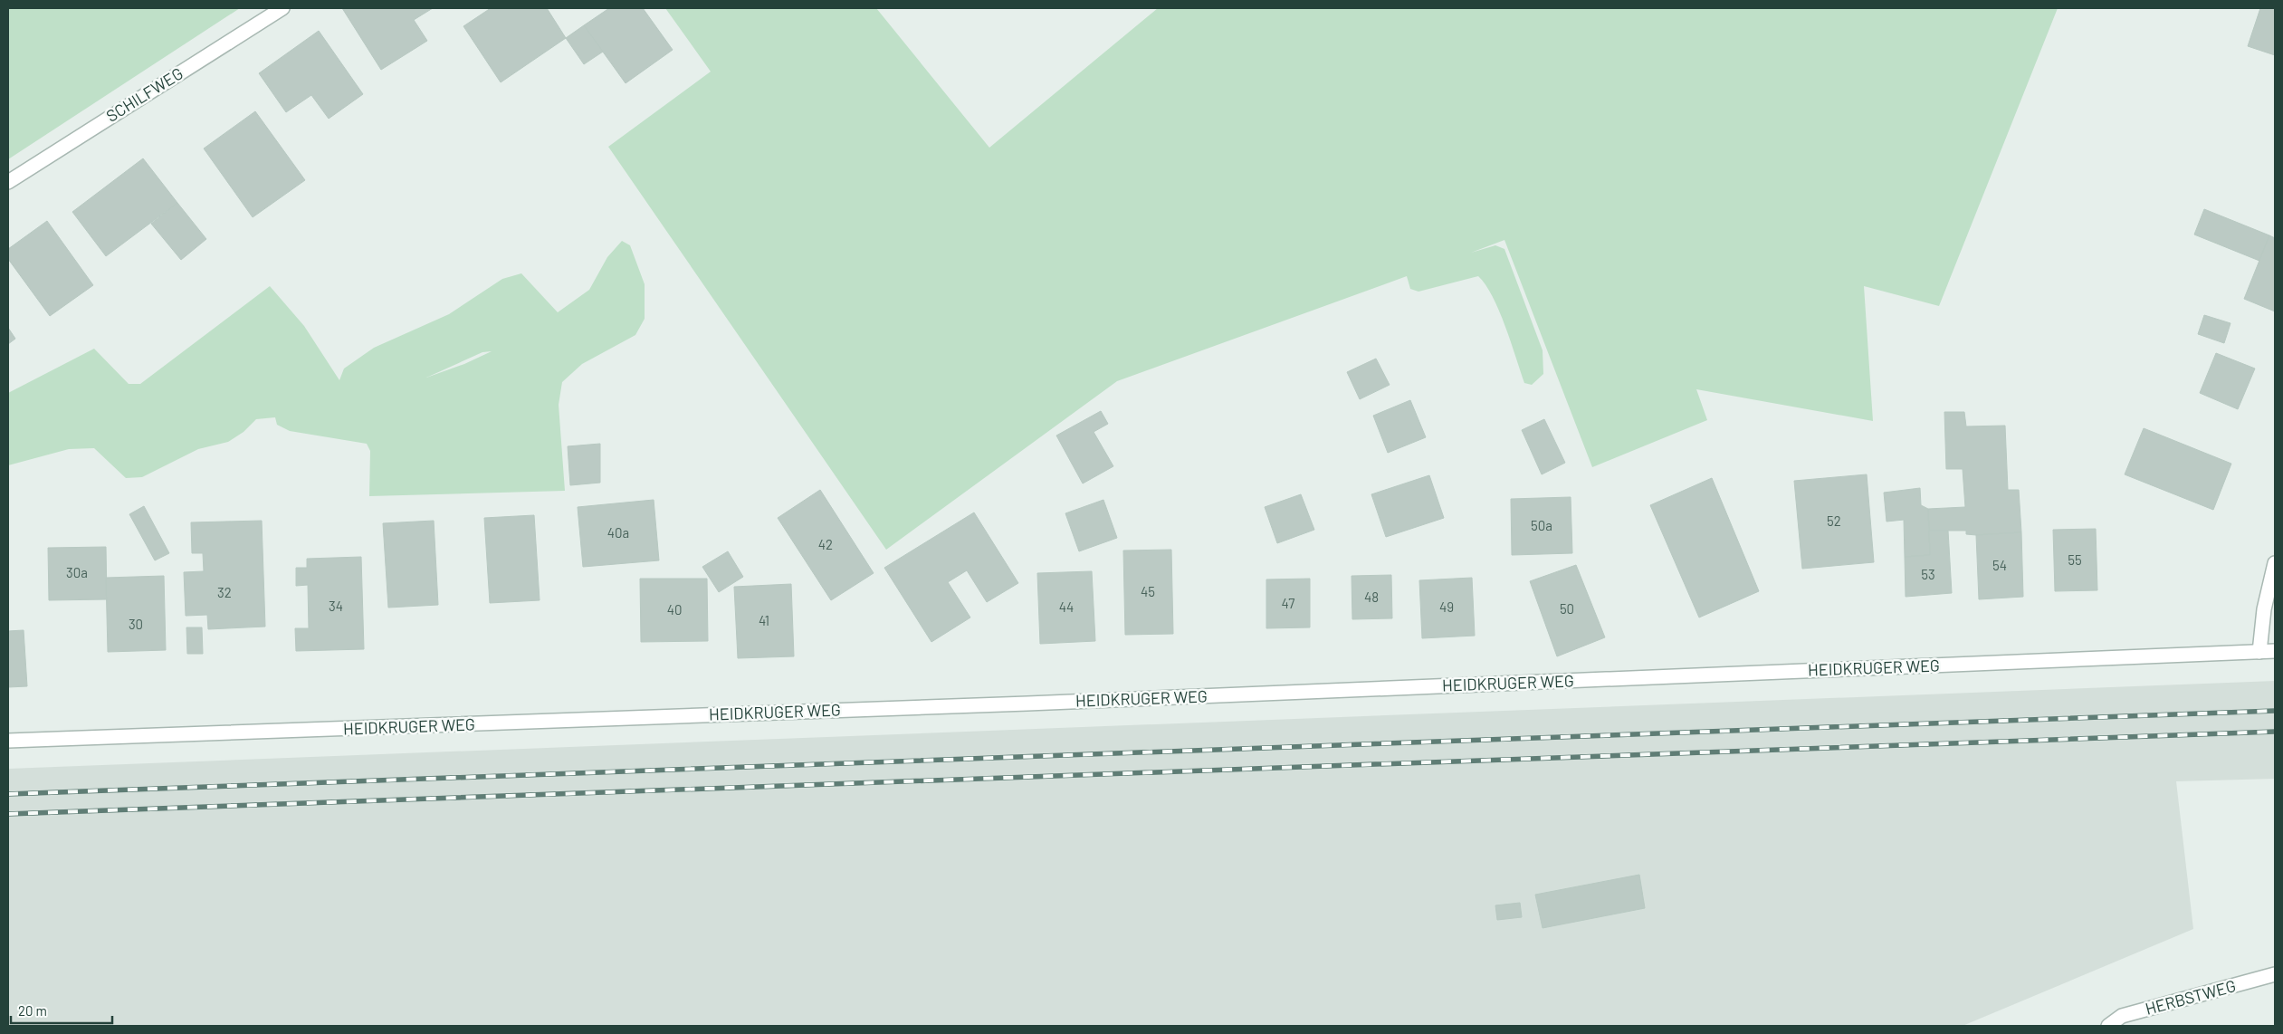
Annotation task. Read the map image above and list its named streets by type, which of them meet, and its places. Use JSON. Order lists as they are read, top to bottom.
{
  "streets": {
    "street": ["SCHILFWEG", "HEIDKRUGER WEG", "HERBSTWEG"]
  },
  "house_numbers": [
    "52",
    "50a",
    "40a",
    "42",
    "55",
    "54",
    "30a",
    "53",
    "45",
    "32",
    "48",
    "47",
    "34",
    "44",
    "49",
    "50",
    "40",
    "41",
    "30"
  ],
  "scale_bar": "20 m"
}
